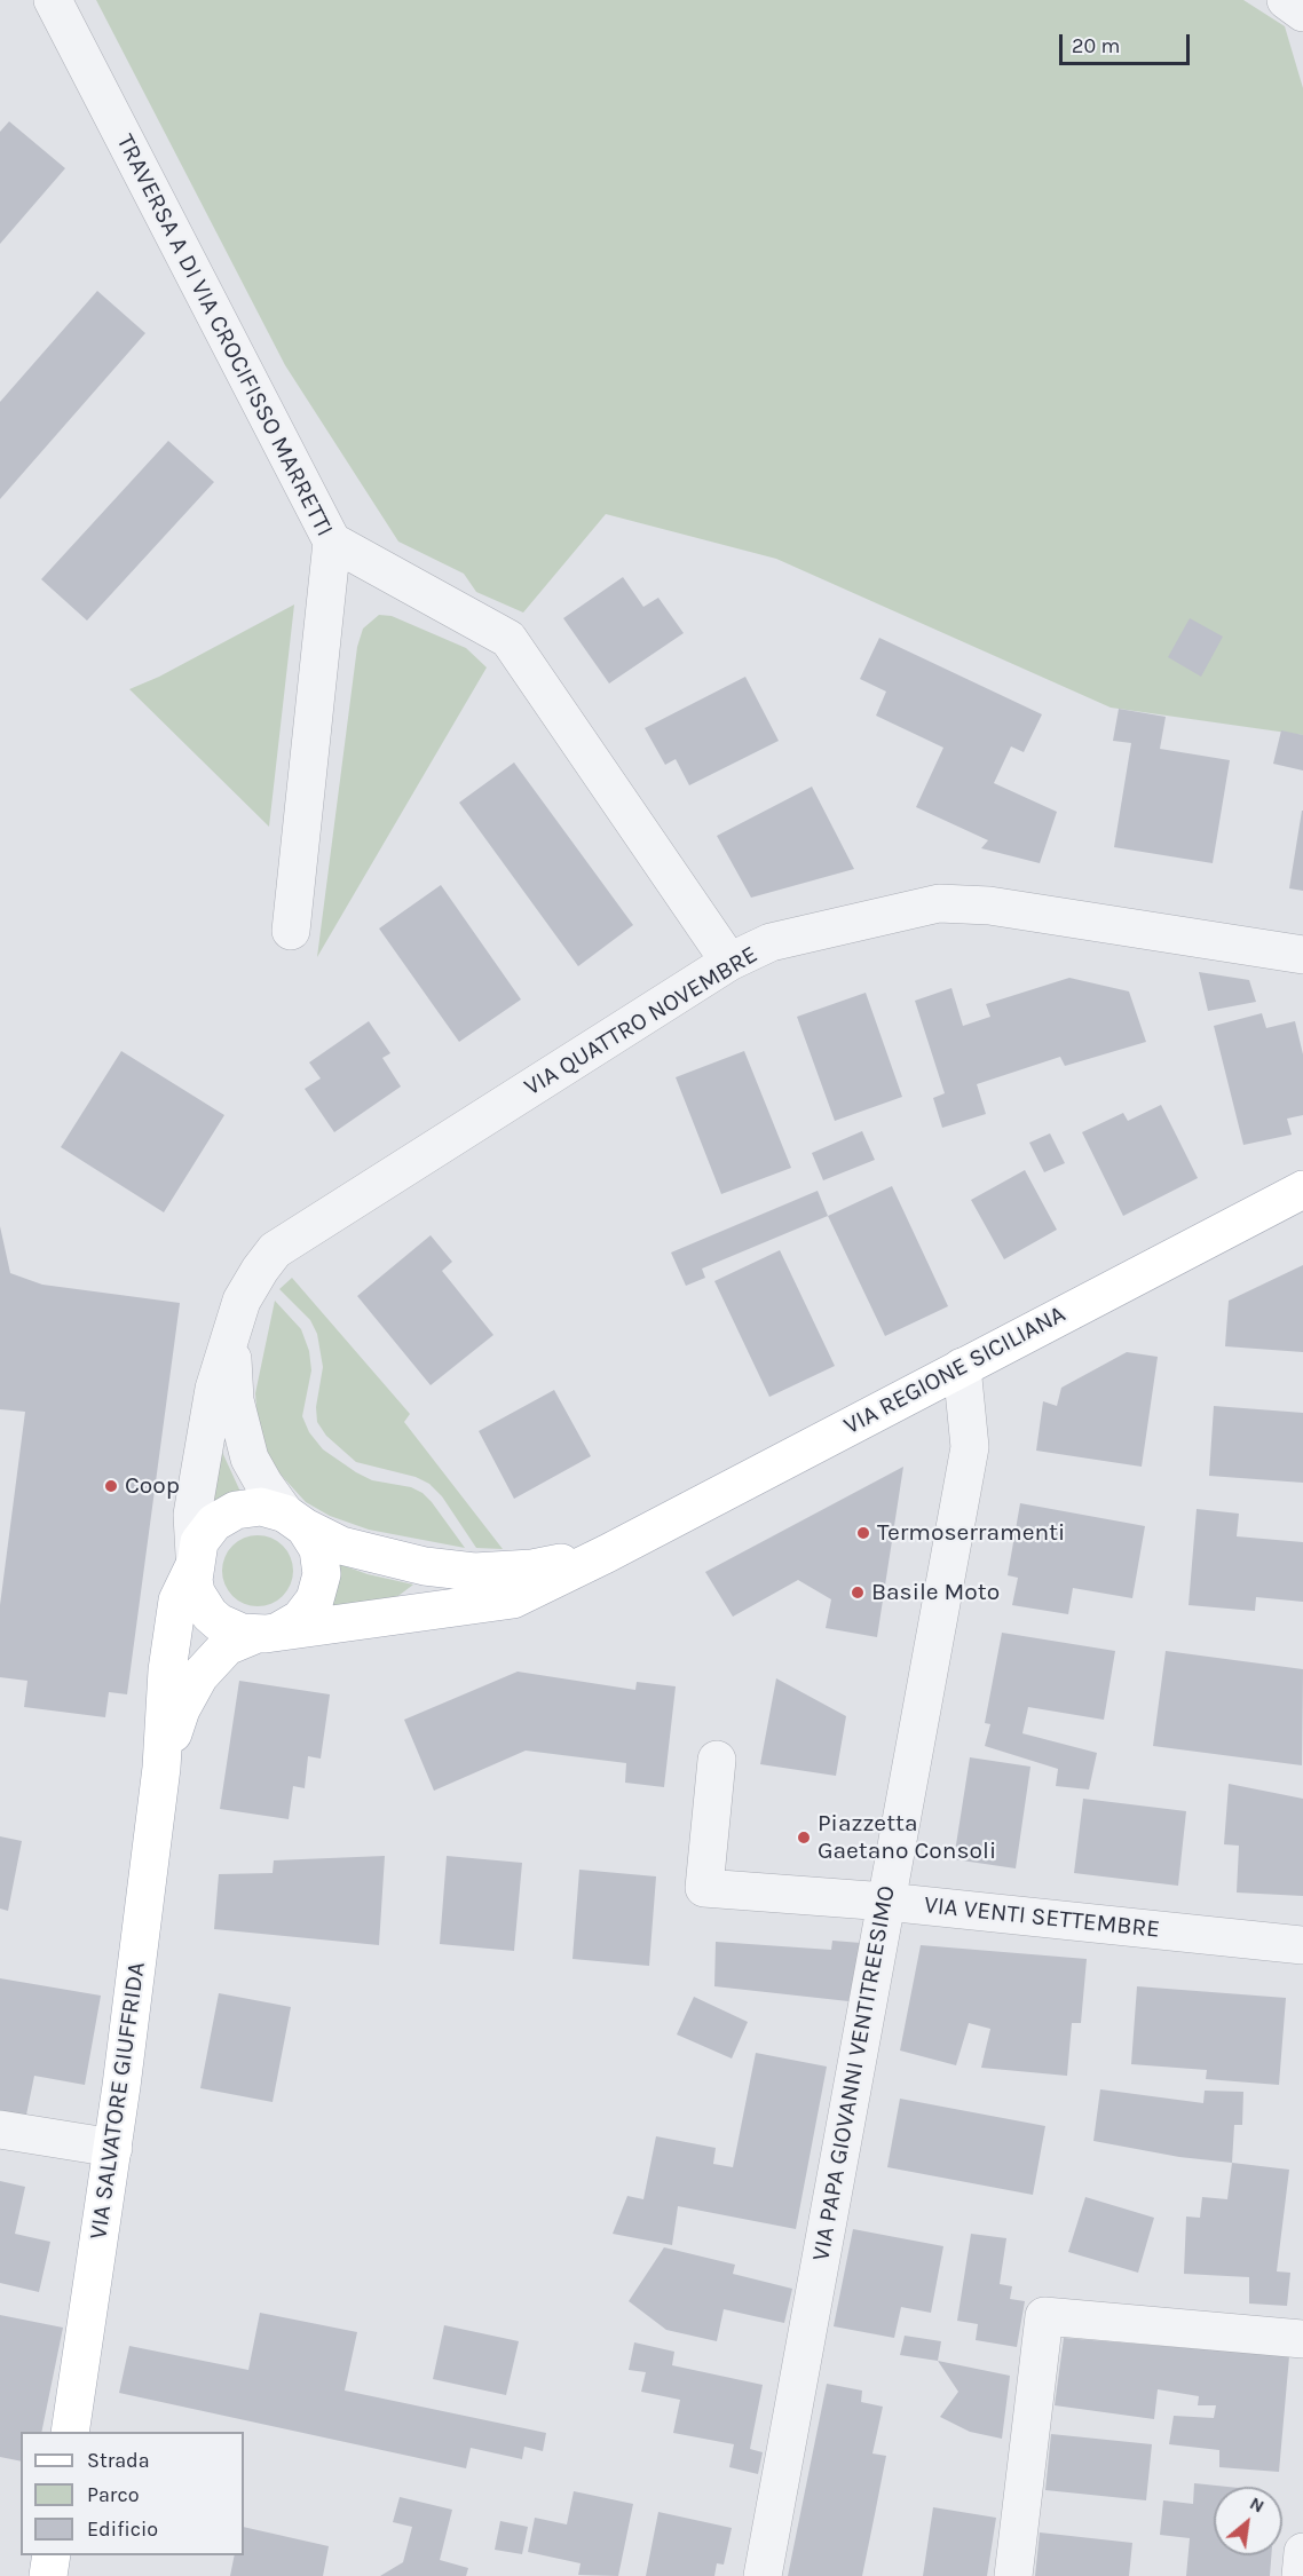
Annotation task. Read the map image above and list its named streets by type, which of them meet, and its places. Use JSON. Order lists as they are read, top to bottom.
{
  "streets": {
    "main road": ["VIA REGIONE SICILIANA", "VIA SALVATORE GIUFFRIDA"],
    "street": [
      "TRAVERSA A DI VIA CROCIFISSO MARRETTI",
      "VIA QUATTRO NOVEMBRE",
      "VIA VENTI SETTEMBRE",
      "VIA PAPA GIOVANNI VENTITREESIMO"
    ]
  },
  "crossings": [
    ["VIA REGIONE SICILIANA", "VIA PAPA GIOVANNI VENTITREESIMO"],
    ["VIA VENTI SETTEMBRE", "VIA PAPA GIOVANNI VENTITREESIMO"]
  ],
  "places": [
    "Coop",
    "Termoserramenti",
    "Basile Moto",
    "Piazzetta Gaetano Consoli"
  ],
  "legend": ["Strada", "Parco", "Edificio"],
  "scale_bar": "20 m",
  "north": "top right"
}
